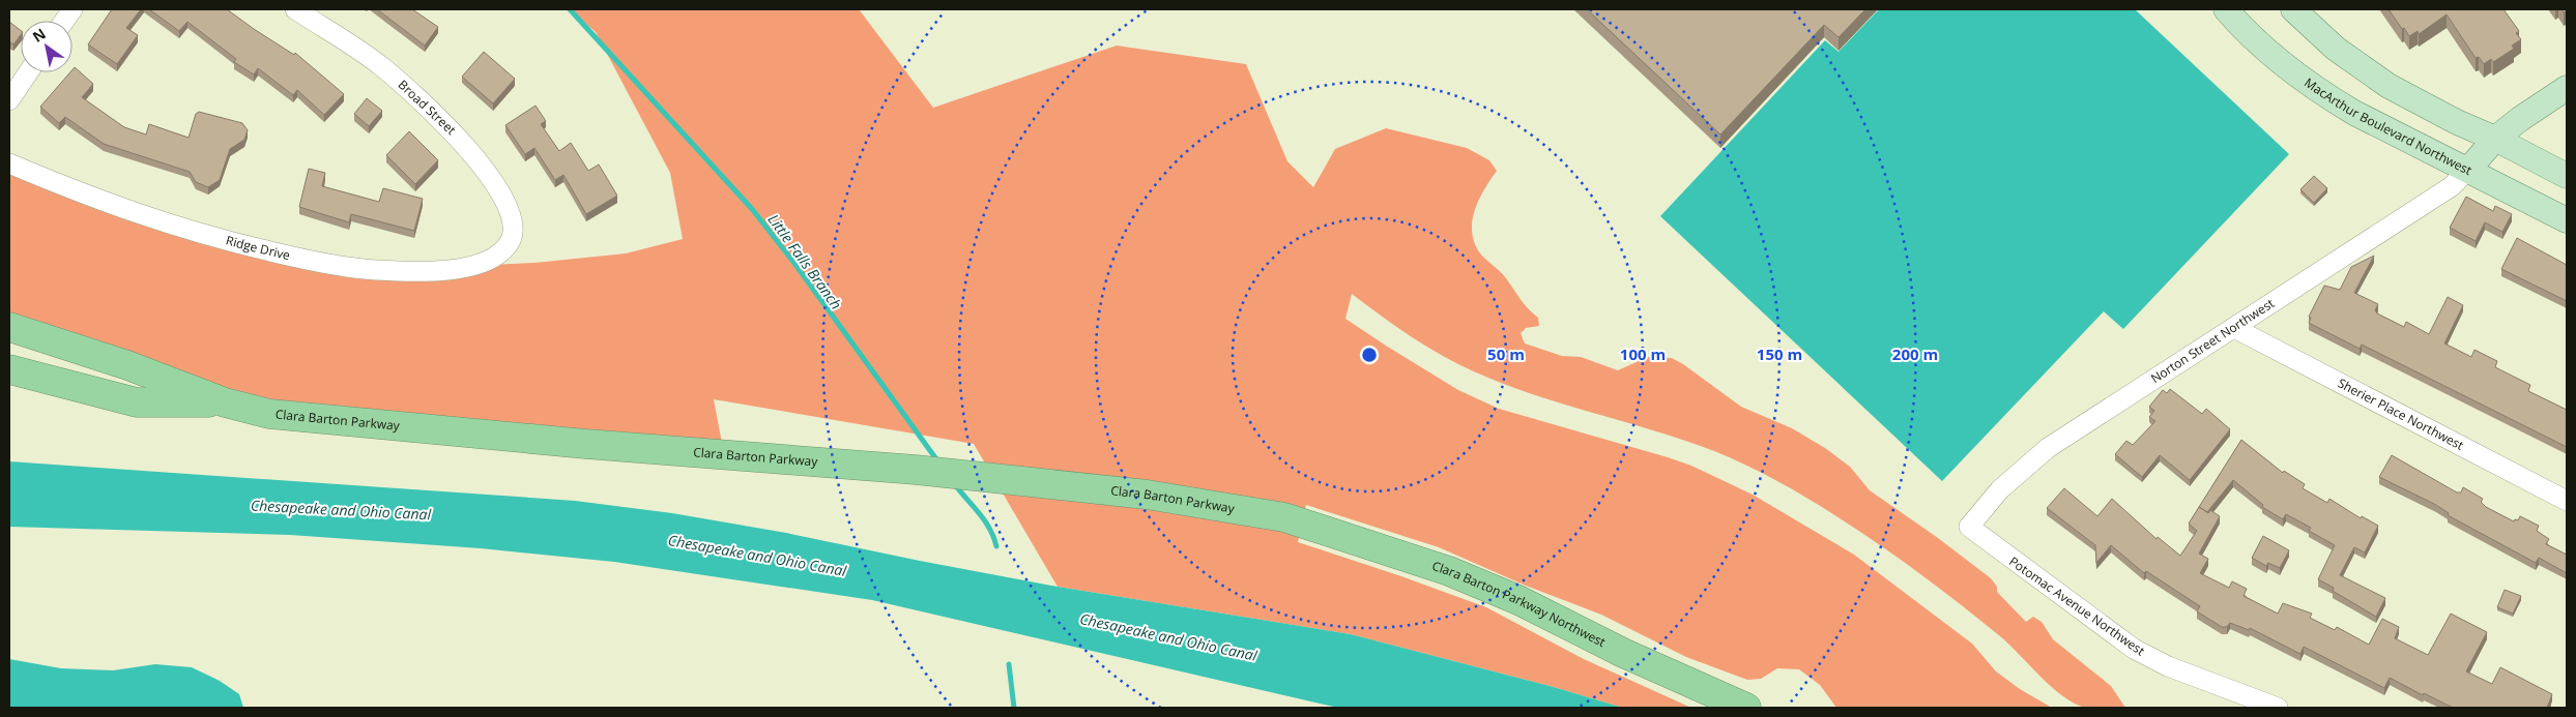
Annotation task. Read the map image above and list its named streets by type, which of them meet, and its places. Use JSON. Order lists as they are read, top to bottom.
{
  "streets": {
    "highway": ["Clara Barton Parkway", "Clara Barton Parkway Northwest"],
    "main road": ["MacArthur Boulevard Northwest"],
    "street": [
      "Broad Street",
      "Ridge Drive",
      "Norton Street Northwest",
      "Sherier Place Northwest",
      "Potomac Avenue Northwest"
    ]
  },
  "crossings": [
    ["Broad Street", "Ridge Drive"],
    ["MacArthur Boulevard Northwest", "Norton Street Northwest"],
    ["Norton Street Northwest", "Sherier Place Northwest"],
    ["Norton Street Northwest", "Potomac Avenue Northwest"],
    ["Clara Barton Parkway", "Clara Barton Parkway Northwest"]
  ],
  "water": ["Little Falls Branch", "Chesapeake and Ohio Canal"],
  "north": "top left",
  "rings": [
    "50 m",
    "100 m",
    "150 m",
    "200 m"
  ]
}
